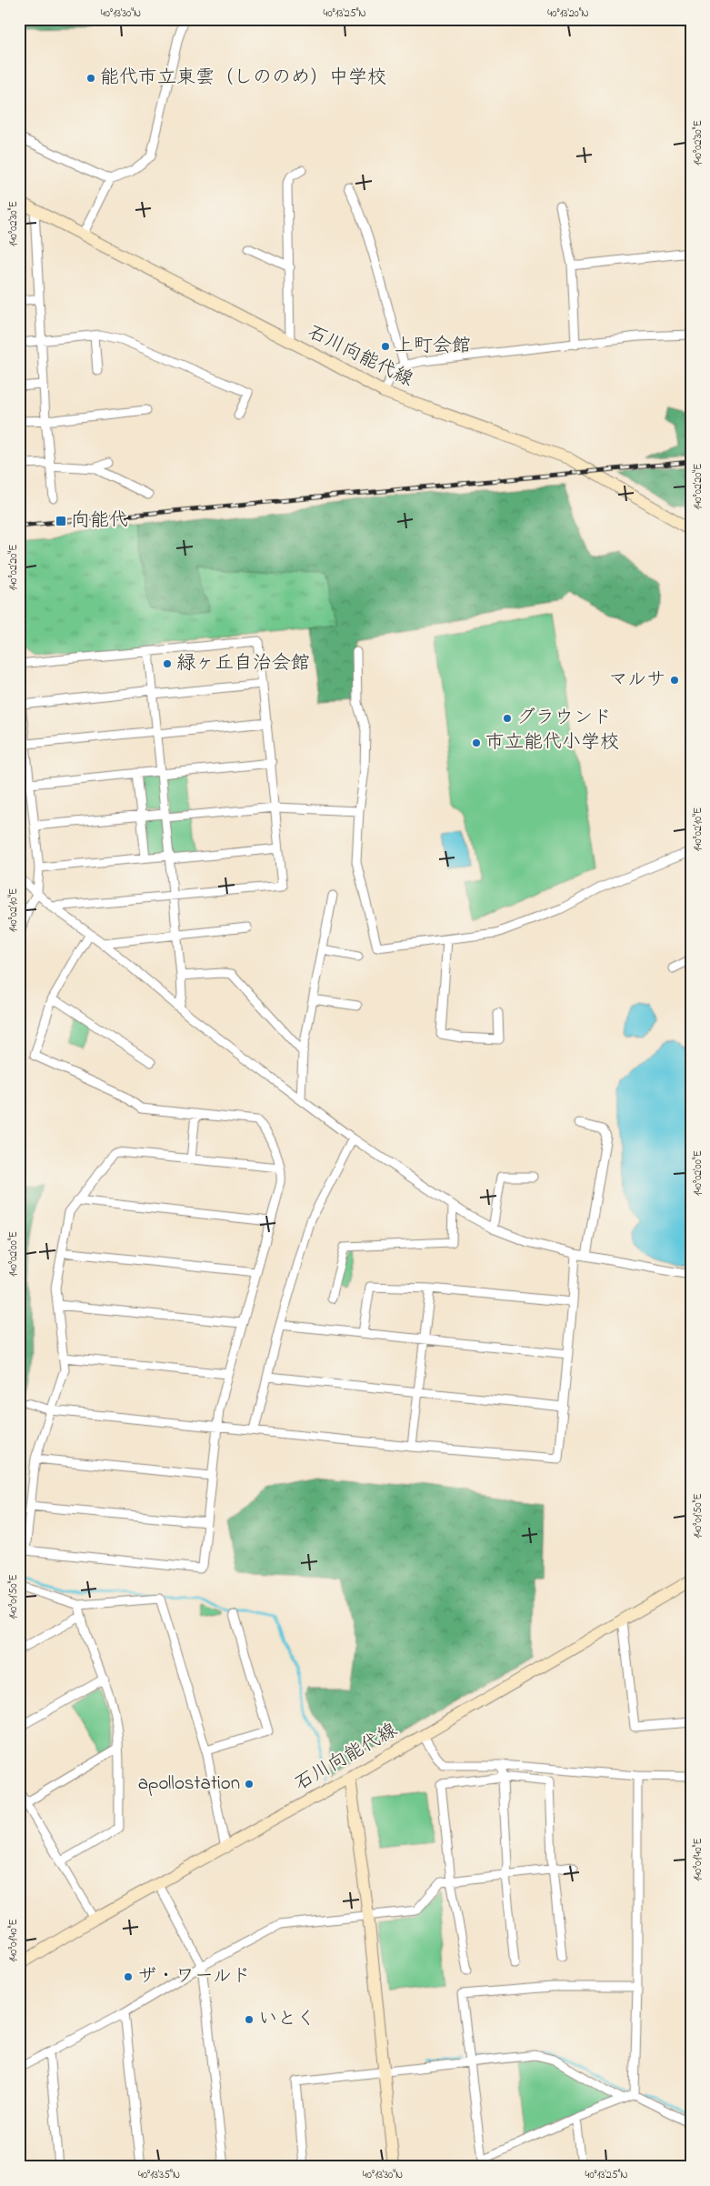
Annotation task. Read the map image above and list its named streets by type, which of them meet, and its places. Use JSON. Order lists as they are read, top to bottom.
{
  "streets": {
    "main road": ["石川向能代線"]
  },
  "places": {
    "other": [
      "能代市立東雲（しののめ）中学校",
      "上町会館",
      "緑ヶ丘自治会館",
      "マルサ",
      "グラウンド",
      "市立能代小学校",
      "apollostation",
      "ザ・ワールド",
      "いとく"
    ],
    "transit": ["向能代"]
  },
  "coordinates": [
    "40°13'30\"N",
    "40°13'25\"N",
    "40°13'20\"N",
    "140°02'30\"E",
    "140°02'20\"E",
    "140°02'10\"E",
    "140°02'00\"E",
    "140°01'50\"E",
    "140°01'40\"E",
    "40°13'35\"N"
  ]
}
